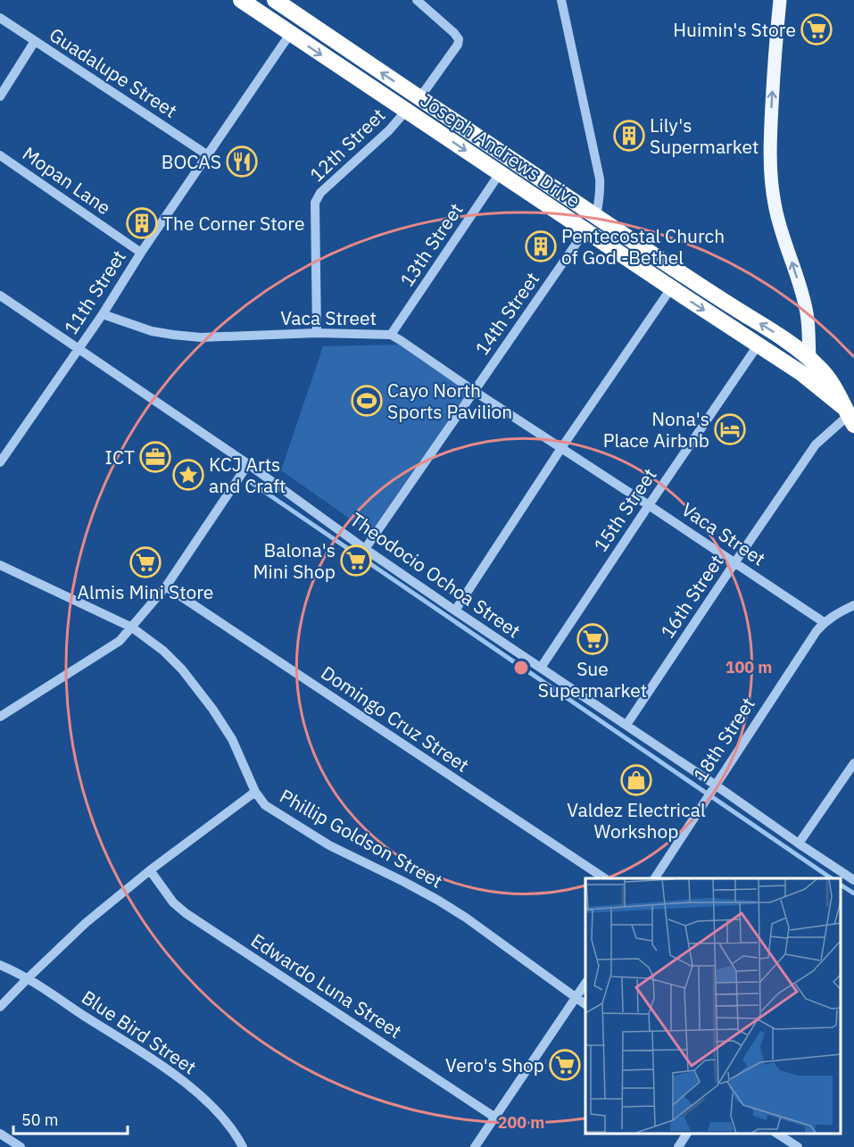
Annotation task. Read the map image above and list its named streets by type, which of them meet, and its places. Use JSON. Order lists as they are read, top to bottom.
{
  "streets": {
    "highway": ["Joseph Andrews Drive"],
    "street": [
      "Guadalupe Street",
      "12th Street",
      "Mopan Lane",
      "13th Street",
      "11th Street",
      "14th Street",
      "Vaca Street",
      "15th Street",
      "Theodocio Ochoa Street",
      "16th Street",
      "Domingo Cruz Street",
      "18th Street",
      "Phillip Goldson Street",
      "Edwardo Luna Street",
      "Blue Bird Street"
    ]
  },
  "crossings": [
    ["Guadalupe Street", "11th Street"],
    ["12th Street", "Joseph Andrews Drive"],
    ["12th Street", "Vaca Street"],
    ["Joseph Andrews Drive", "13th Street"],
    ["Joseph Andrews Drive", "11th Street"],
    ["Joseph Andrews Drive", "14th Street"],
    ["Joseph Andrews Drive", "15th Street"],
    ["Joseph Andrews Drive", "16th Street"],
    ["Mopan Lane", "11th Street"],
    ["13th Street", "Vaca Street"],
    ["11th Street", "Vaca Street"],
    ["11th Street", "Theodocio Ochoa Street"],
    ["14th Street", "Vaca Street"],
    ["14th Street", "Theodocio Ochoa Street"],
    ["Vaca Street", "15th Street"],
    ["Vaca Street", "16th Street"],
    ["Vaca Street", "18th Street"],
    ["15th Street", "Theodocio Ochoa Street"],
    ["Theodocio Ochoa Street", "16th Street"],
    ["Theodocio Ochoa Street", "18th Street"]
  ],
  "places": {
    "supermarket": [
      "Huimin's Store",
      "Balona's Mini Shop",
      "Almis Mini Store",
      "Sue Supermarket",
      "Vero's Shop"
    ],
    "building": ["Lily's Supermarket", "The Corner Store", "Pentecostal Church of God -Bethel"],
    "restaurant": ["BOCAS"],
    "sports": ["Cayo North Sports Pavilion"],
    "hotel": ["Nona's Place Airbnb"],
    "office": ["ICT"],
    "place": ["KCJ Arts and Craft"],
    "shop": ["Valdez Electrical Workshop"]
  },
  "scale_bar": "50 m",
  "rings": ["100 m", "200 m"]
}
